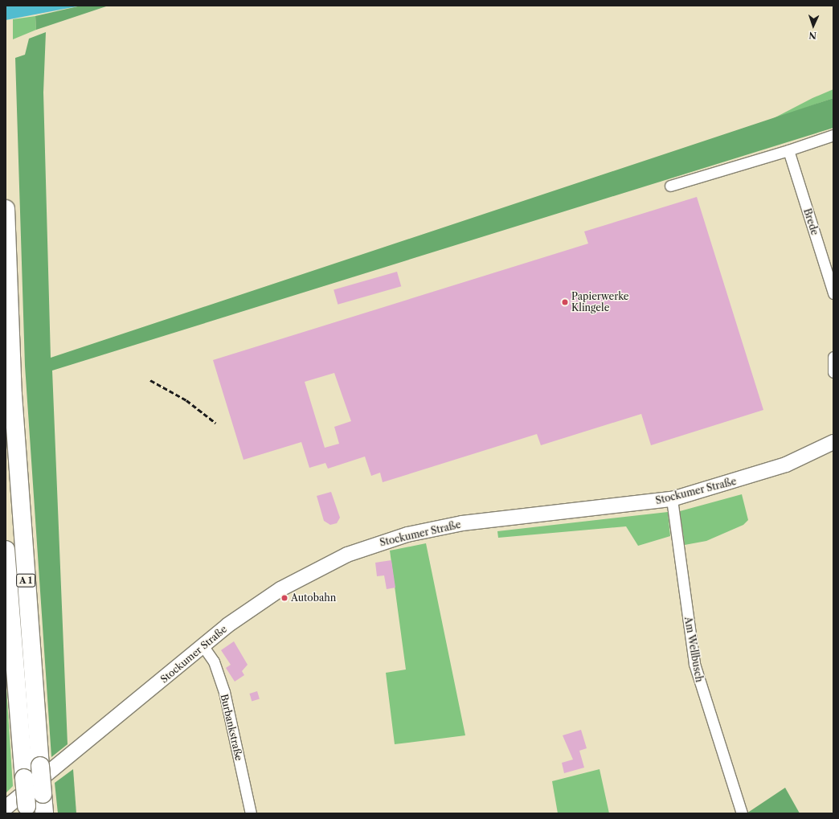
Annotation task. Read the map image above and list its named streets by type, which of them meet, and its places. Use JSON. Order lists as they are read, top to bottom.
{
  "streets": {
    "highway": ["A 1"],
    "main road": ["Stockumer Straße"],
    "street": ["Brede", "Am Wellbusch", "Burbankstraße"]
  },
  "crossings": [
    ["Stockumer Straße", "Am Wellbusch"],
    ["Stockumer Straße", "Burbankstraße"]
  ],
  "places": ["Papierwerke Klingele", "Autobahn"],
  "north": "bottom"
}
